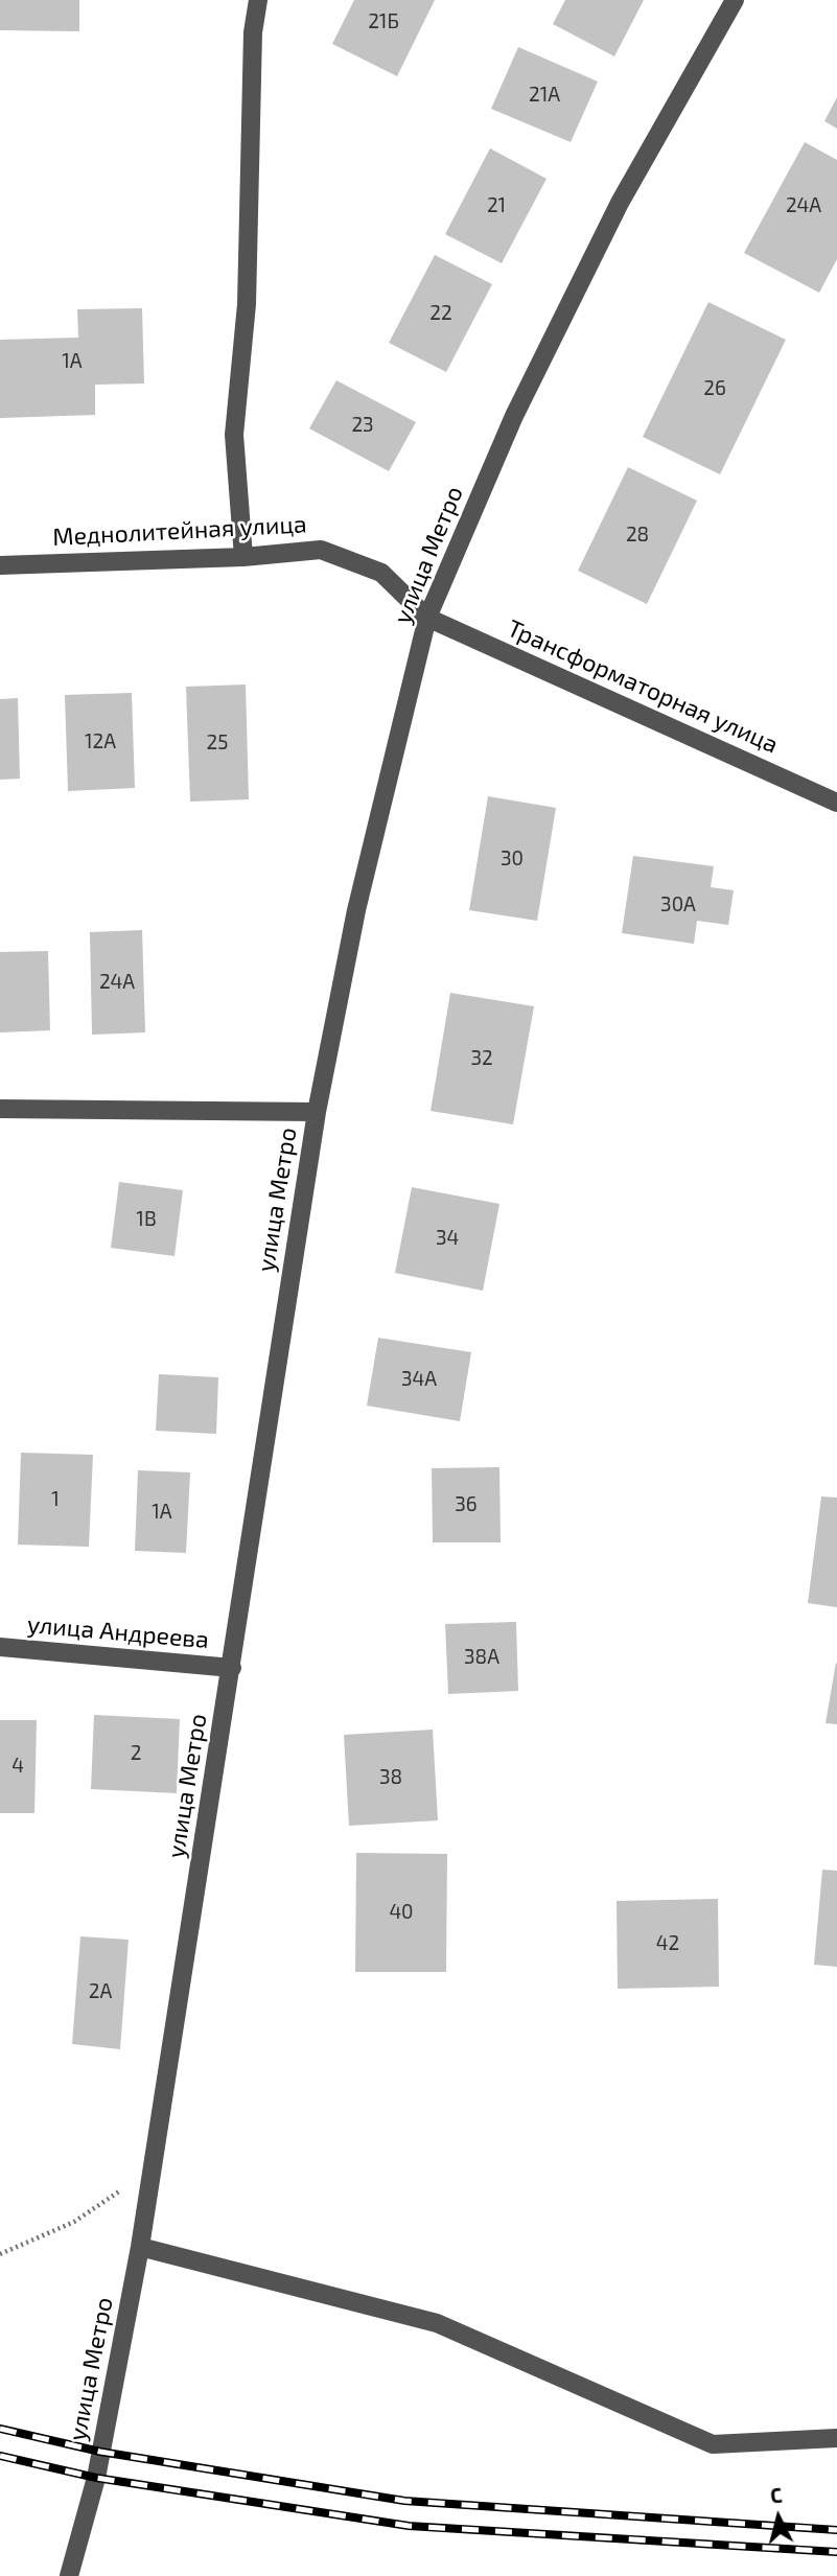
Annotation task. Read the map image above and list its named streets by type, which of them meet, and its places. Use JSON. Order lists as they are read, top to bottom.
{
  "streets": {
    "street": [
      "Меднолитейная улица",
      "улица Метро",
      "Трансформаторная улица",
      "улица Андреева"
    ]
  },
  "crossings": [
    ["Меднолитейная улица", "улица Метро"],
    ["Меднолитейная улица", "Трансформаторная улица"],
    ["улица Метро", "Трансформаторная улица"],
    ["улица Метро", "улица Андреева"]
  ],
  "house_numbers": [
    "21Б",
    "21А",
    "21",
    "24А",
    "22",
    "1А",
    "26",
    "23",
    "28",
    "12А",
    "25",
    "30",
    "30А",
    "24А",
    "32",
    "1В",
    "34",
    "34А",
    "1",
    "36",
    "1А",
    "38А",
    "2",
    "4",
    "38",
    "40",
    "42",
    "2А"
  ],
  "north": "top"
}
